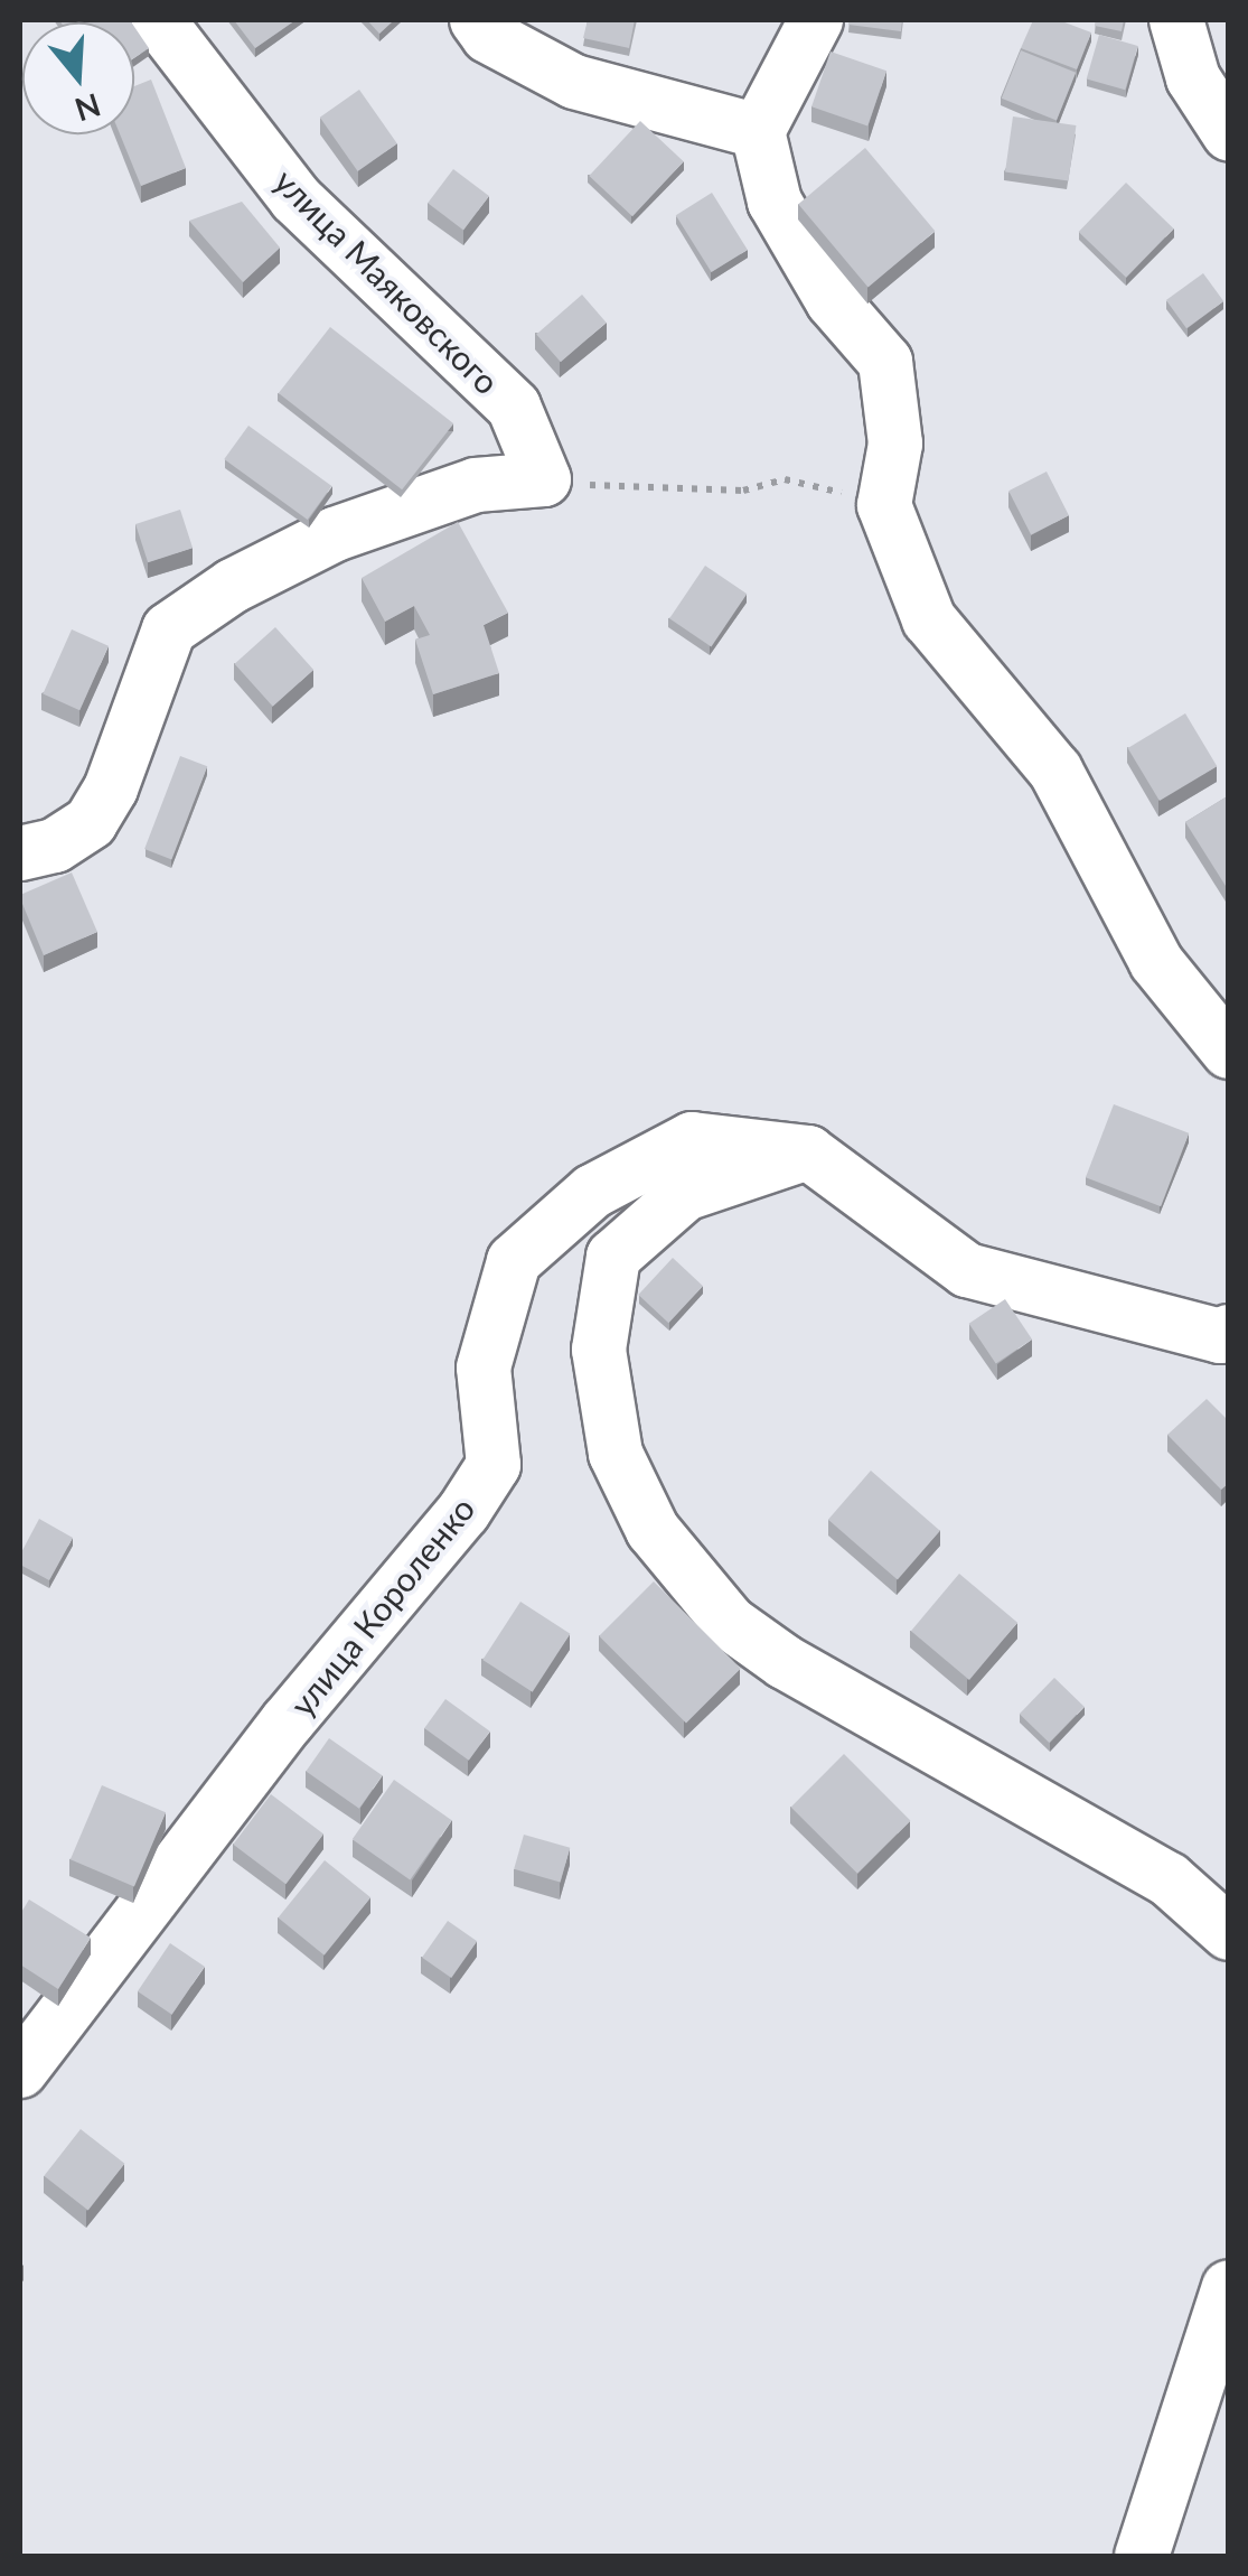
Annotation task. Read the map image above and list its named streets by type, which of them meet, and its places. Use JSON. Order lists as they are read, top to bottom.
{
  "streets": {
    "street": ["улица Маяковского", "улица Короленко"]
  },
  "north": "bottom"
}
